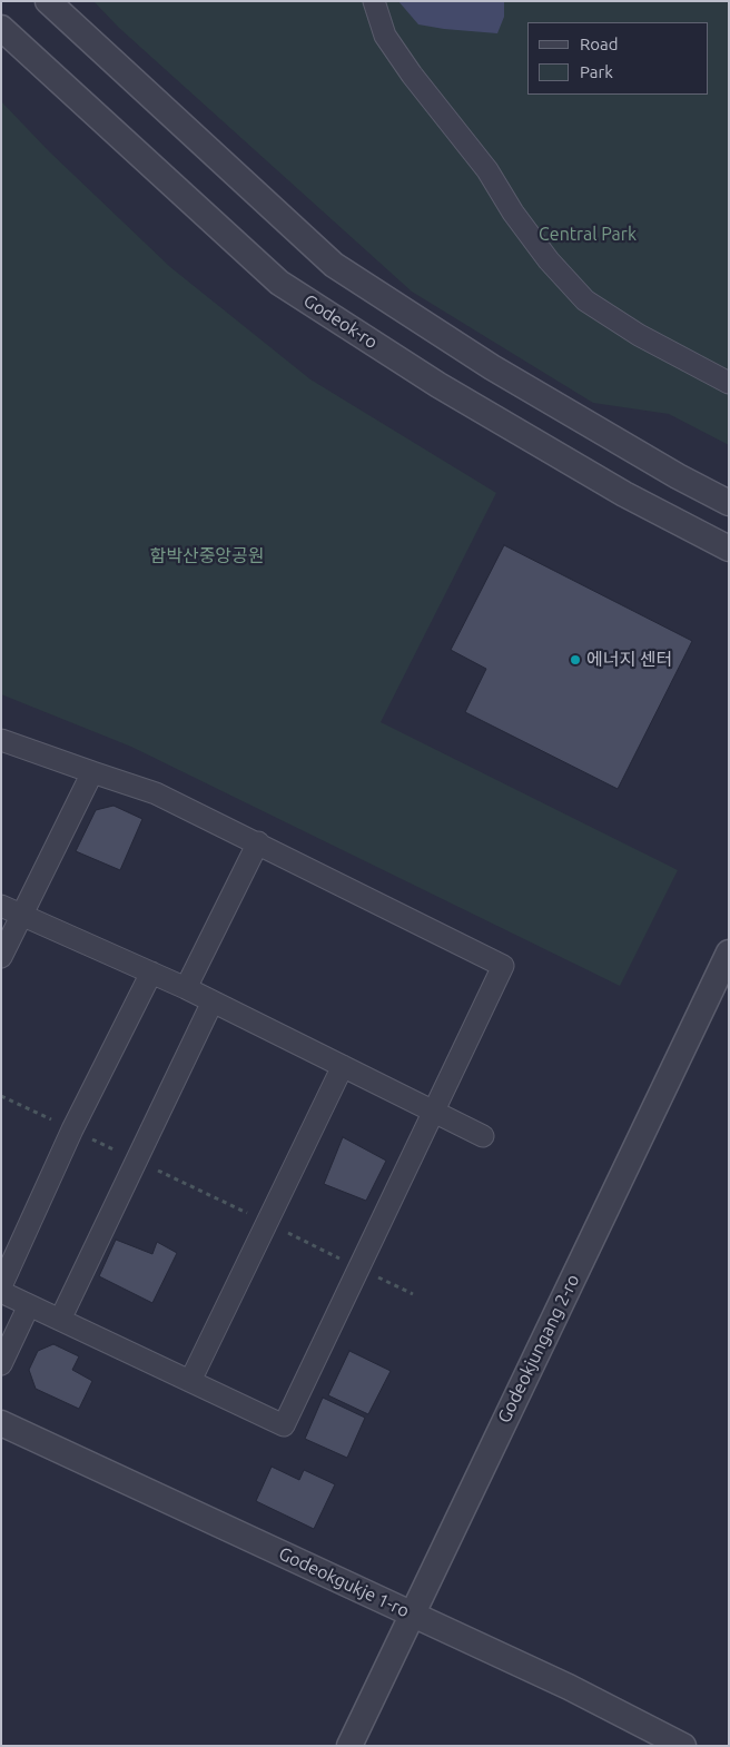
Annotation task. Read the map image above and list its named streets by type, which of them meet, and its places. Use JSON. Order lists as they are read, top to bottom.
{
  "streets": {
    "street": ["Godeok-ro", "Godeokjungang 2-ro", "Godeokgukje 1-ro"]
  },
  "crossings": [
    ["Godeokjungang 2-ro", "Godeokgukje 1-ro"]
  ],
  "parks": ["Central Park", "함박산중앙공원"],
  "places": ["에너지 센터"],
  "legend": ["Road", "Park"]
}
